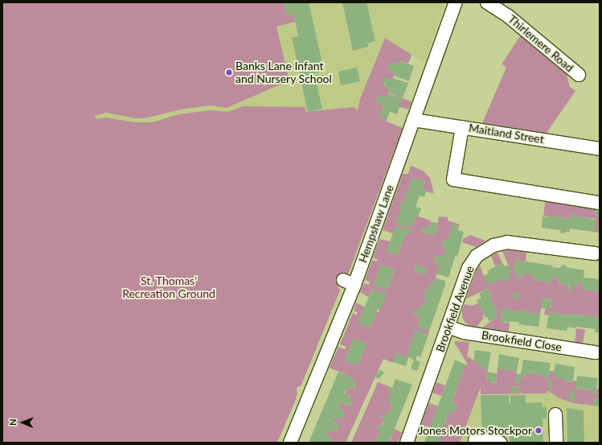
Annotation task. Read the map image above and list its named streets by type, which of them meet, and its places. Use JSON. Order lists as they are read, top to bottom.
{
  "streets": {
    "street": [
      "Thirlemere Road",
      "Maitland Street",
      "Hempshaw Lane",
      "Brookfield Avenue",
      "Brookfield Close"
    ]
  },
  "crossings": [
    ["Maitland Street", "Hempshaw Lane"],
    ["Brookfield Avenue", "Brookfield Close"]
  ],
  "parks": ["St. Thomas' Recreation Ground"],
  "places": ["Banks Lane Infant and Nursery School", "Jones Motors Stockpor"],
  "north": "left"
}
